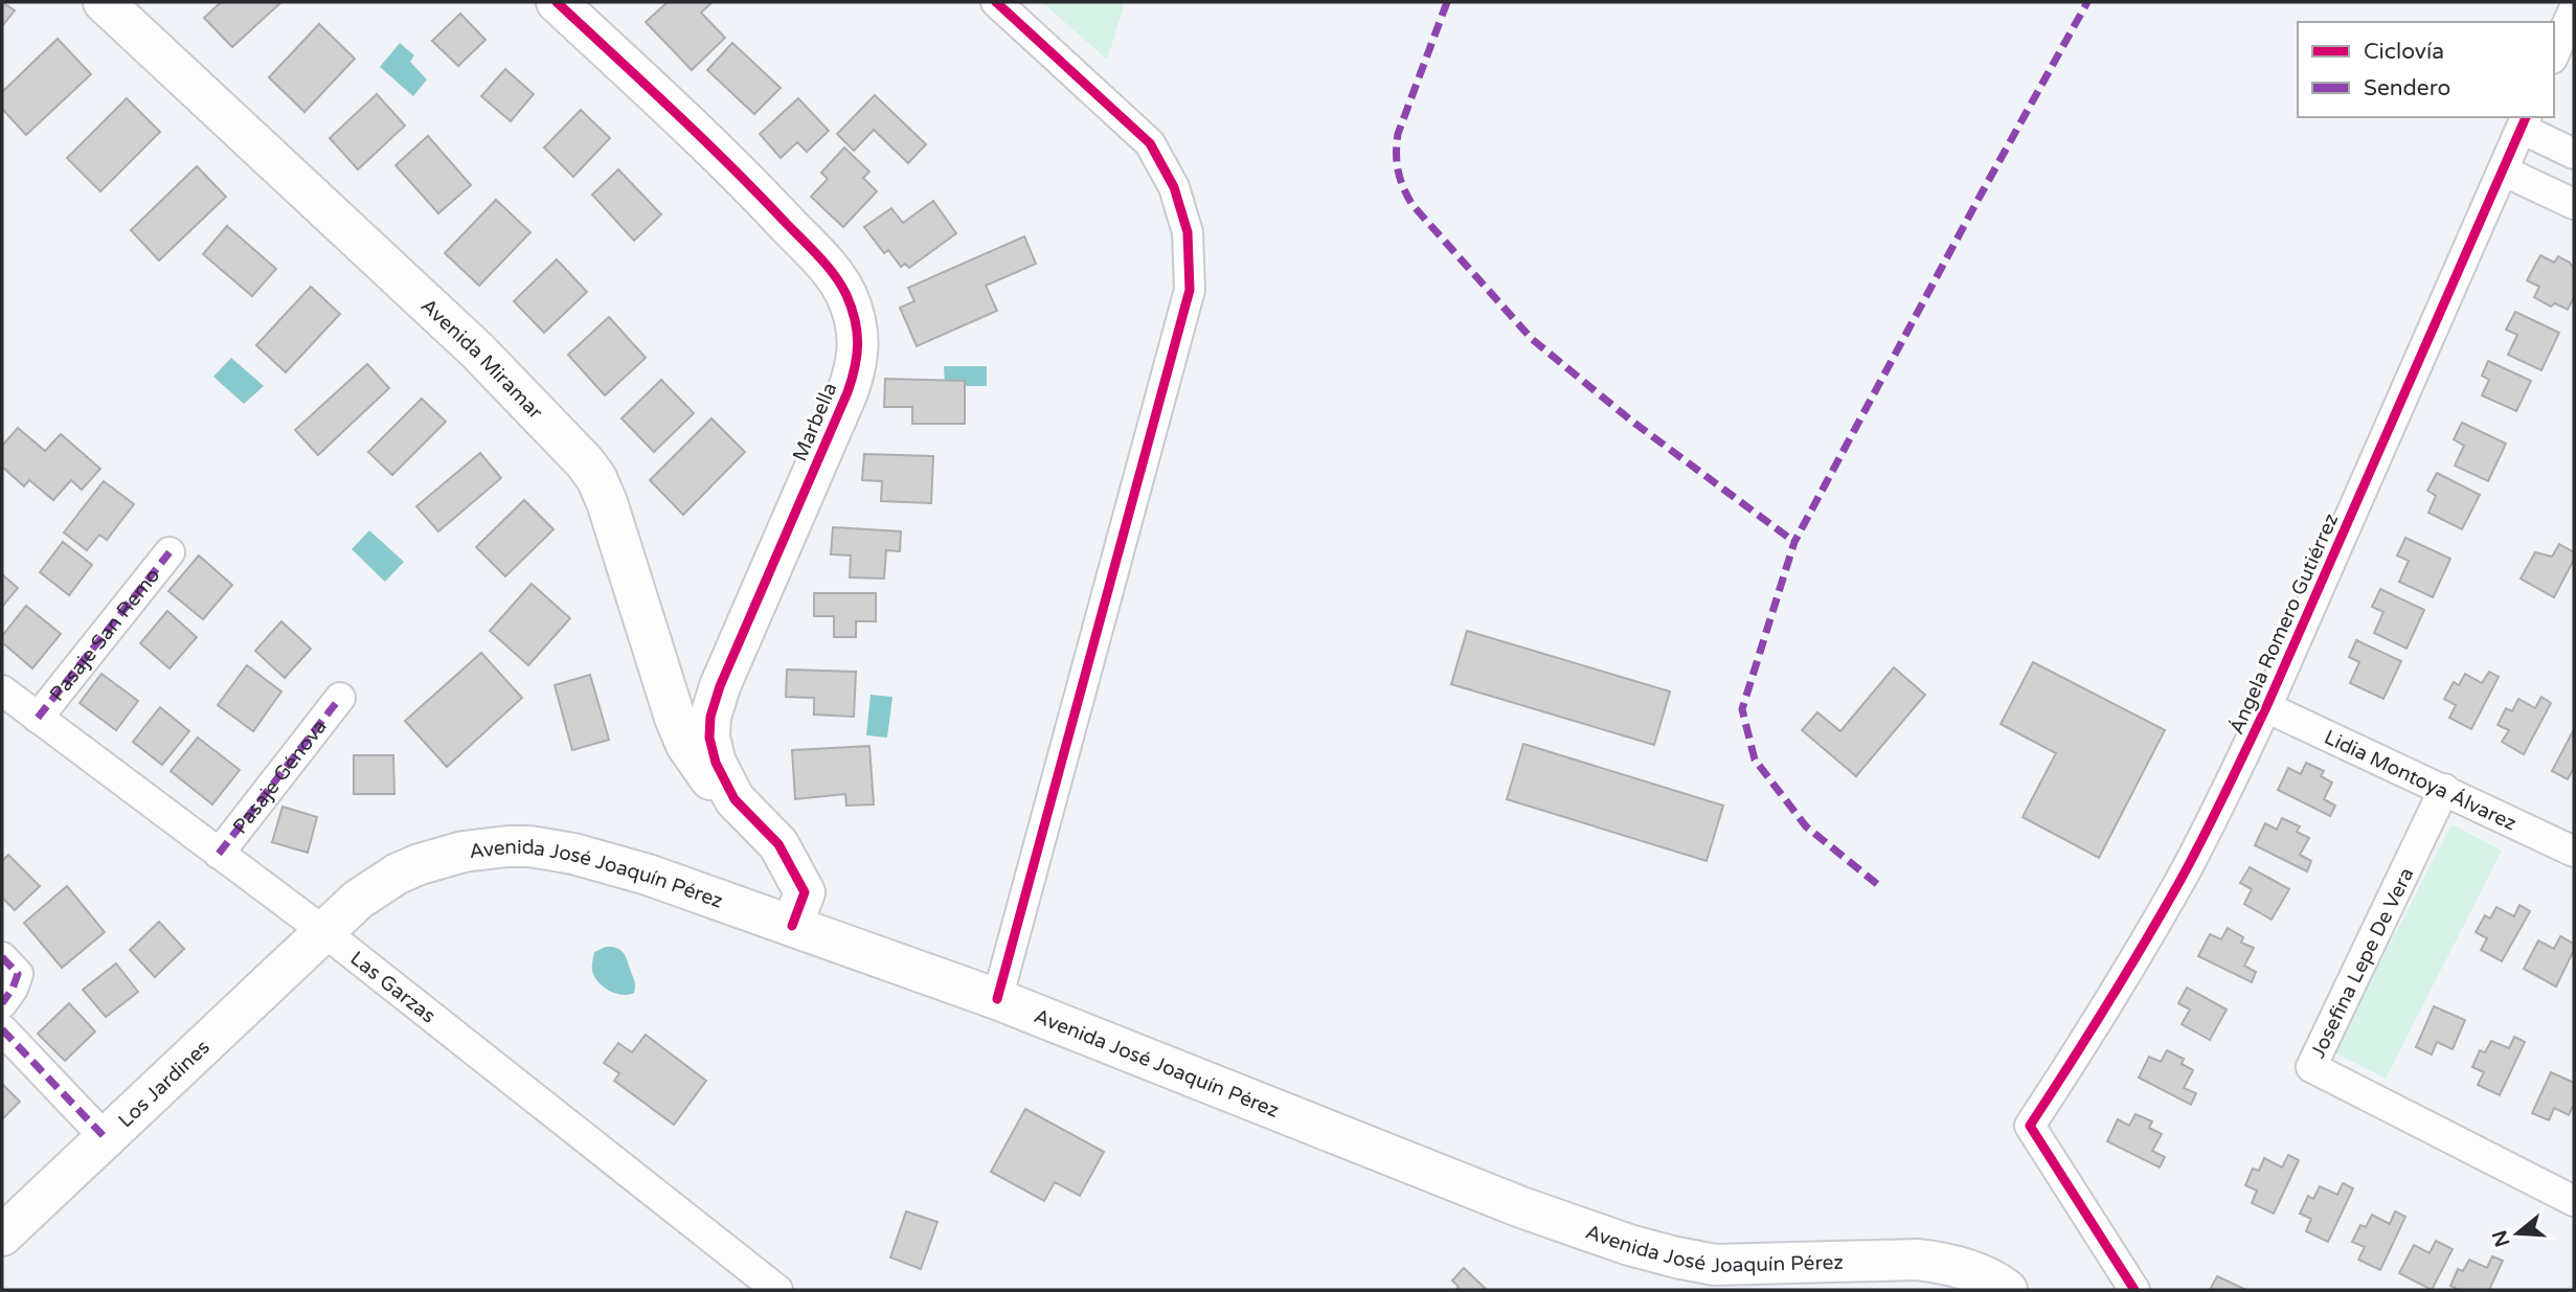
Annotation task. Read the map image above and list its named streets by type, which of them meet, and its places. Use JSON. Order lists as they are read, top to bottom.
{
  "streets": {
    "main road": [
      "Avenida Miramar",
      "Marbella",
      "Avenida José Joaquín Pérez",
      "Los Jardines"
    ],
    "street": [
      "Ángela Romero Gutiérrez",
      "Pasaje San Remo",
      "Pasaje Génova",
      "Lidia Montoya Álvarez",
      "Josefina Lepe De Vera",
      "Las Garzas"
    ]
  },
  "crossings": [
    ["Avenida Miramar", "Marbella"],
    ["Marbella", "Avenida José Joaquín Pérez"],
    ["Ángela Romero Gutiérrez", "Lidia Montoya Álvarez"],
    ["Pasaje San Remo", "Las Garzas"],
    ["Pasaje Génova", "Las Garzas"],
    ["Lidia Montoya Álvarez", "Josefina Lepe De Vera"],
    ["Avenida José Joaquín Pérez", "Las Garzas"],
    ["Avenida José Joaquín Pérez", "Los Jardines"],
    ["Las Garzas", "Los Jardines"]
  ],
  "legend": ["Ciclovía", "Sendero"],
  "north": "left"
}
